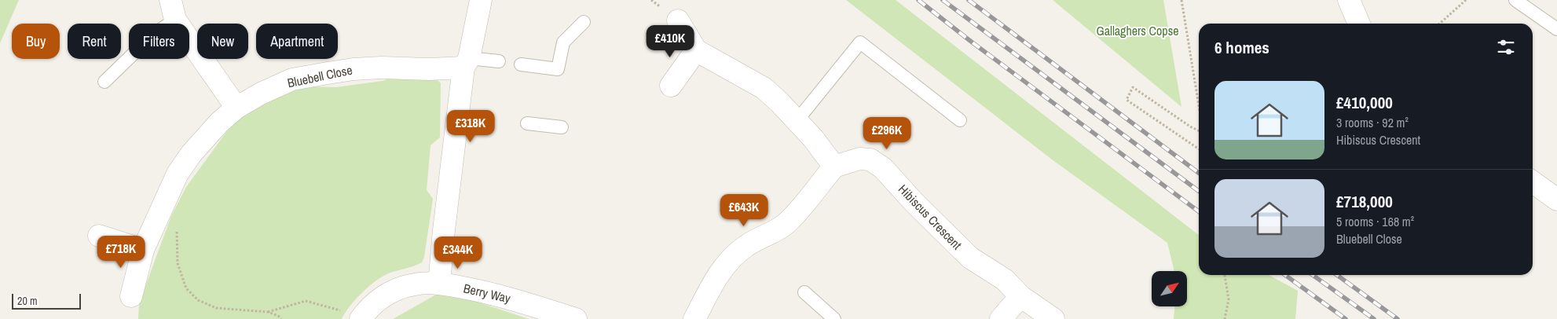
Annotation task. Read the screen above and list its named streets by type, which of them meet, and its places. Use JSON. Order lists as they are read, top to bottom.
{
  "streets": {
    "street": ["Bluebell Close", "Hibiscus Crescent", "Berry Way"]
  },
  "parks": ["Gallaghers Copse"],
  "scale_bar": "20 m",
  "north": "top right",
  "page": {
    "chip": [
      "Buy",
      "Rent",
      "Filters",
      "New",
      "Apartment"
    ],
    "heading": "6 homes",
    "price": [
      "£410K",
      "£318K",
      "£296K",
      "£643K",
      "£718K",
      "£344K"
    ],
    "list": [
      {
        "name": "£410,000",
        "note": "3 rooms · 92 m² · Hibiscus Crescent"
      },
      {
        "name": "£718,000",
        "note": "5 rooms · 168 m² · Bluebell Close"
      }
    ],
    "scale": "20 m"
  }
}
